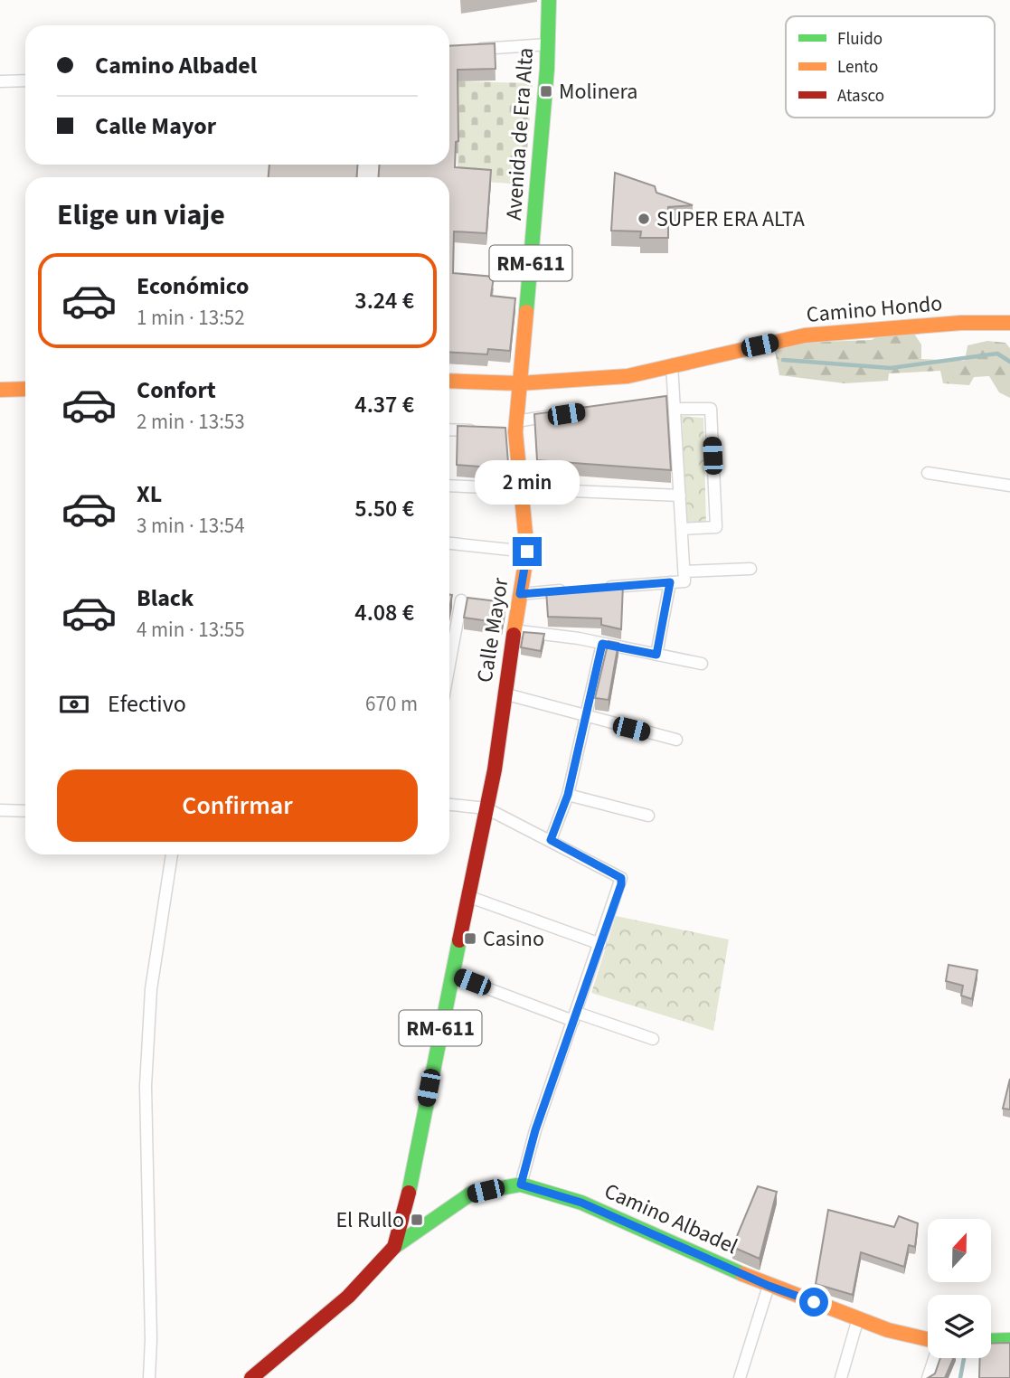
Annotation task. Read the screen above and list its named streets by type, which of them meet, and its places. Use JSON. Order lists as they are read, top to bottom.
{
  "streets": {
    "main road": [
      "Avenida de Era Alta",
      "RM-611",
      "Camino Hondo",
      "Calle Mayor",
      "Camino Albadel"
    ]
  },
  "crossings": [
    ["Avenida de Era Alta", "Camino Hondo"],
    ["Avenida de Era Alta", "Calle Mayor"],
    ["RM-611", "Calle Mayor"],
    ["RM-611", "Camino Albadel"],
    ["Camino Hondo", "Calle Mayor"]
  ],
  "places": {
    "transit": ["Molinera", "Casino", "El Rullo"],
    "other": ["SUPER ERA ALTA"]
  },
  "legend": ["Fluido", "Lento", "Atasco"],
  "north": "top",
  "page": {
    "banner": ["Camino Albadel", "Calle Mayor"],
    "heading": "Elige un viaje",
    "list": [
      {
        "name": "Económico",
        "note": "1 min · 13:52",
        "value": "3.24 €"
      },
      {
        "name": "Confort",
        "note": "2 min · 13:53",
        "value": "4.37 €"
      },
      {
        "name": "XL",
        "note": "3 min · 13:54",
        "value": "5.50 €"
      },
      {
        "name": "Black",
        "note": "4 min · 13:55",
        "value": "4.08 €"
      }
    ],
    "bubble": "2 min",
    "pay": ["Efectivo", "670 m"],
    "buttons": "Confirmar"
  }
}
